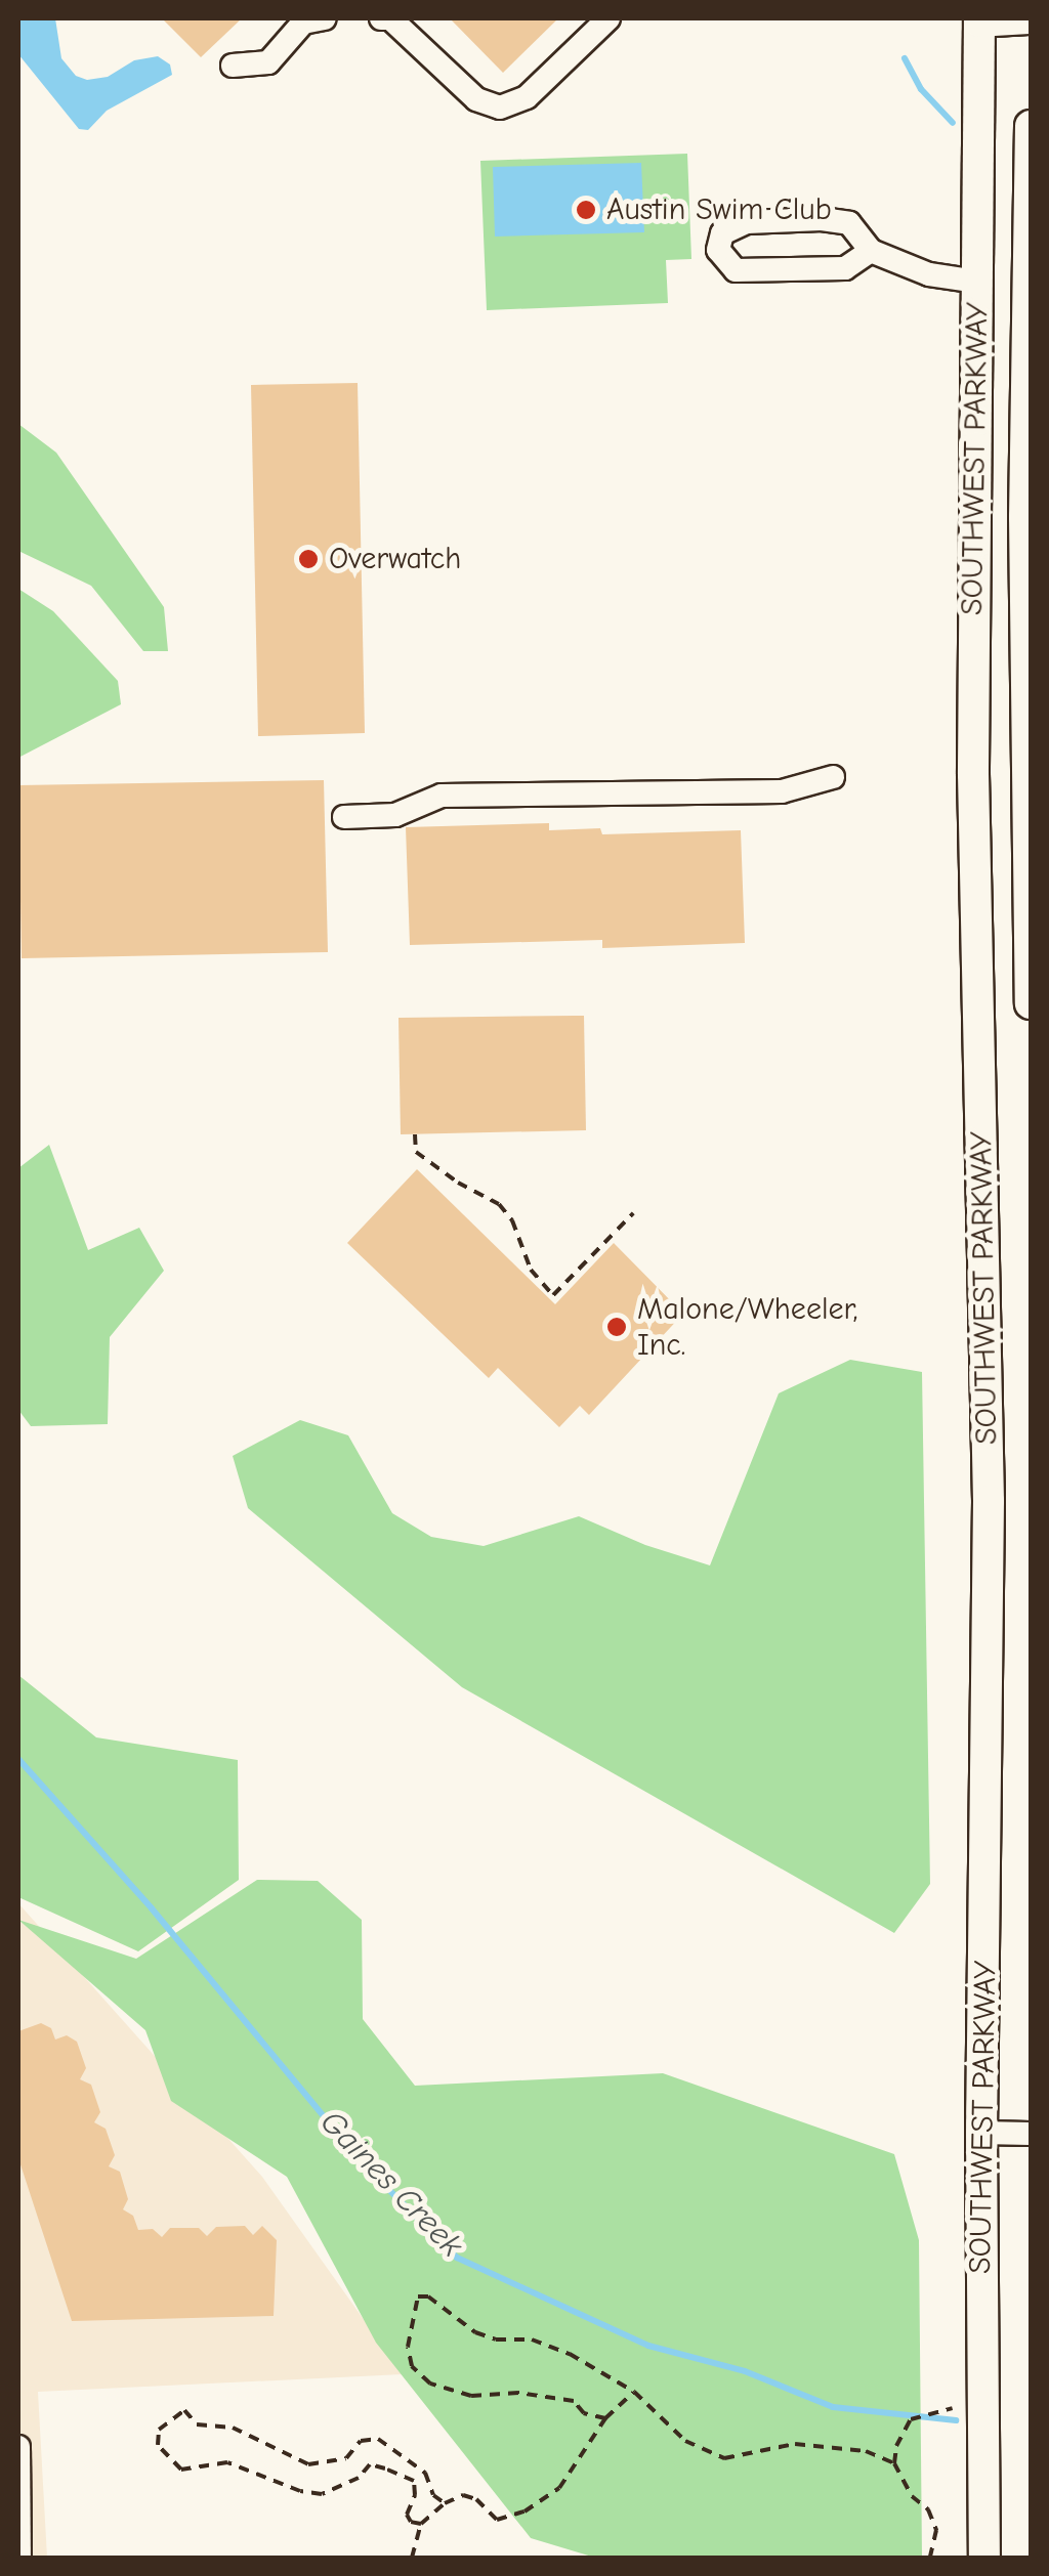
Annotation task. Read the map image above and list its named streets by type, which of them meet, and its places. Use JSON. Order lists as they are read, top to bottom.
{
  "streets": {
    "main road": ["SOUTHWEST PARKWAY"]
  },
  "water": ["Gaines Creek"],
  "places": ["Austin Swim Club", "Overwatch", "Malone/Wheeler, Inc."]
}
